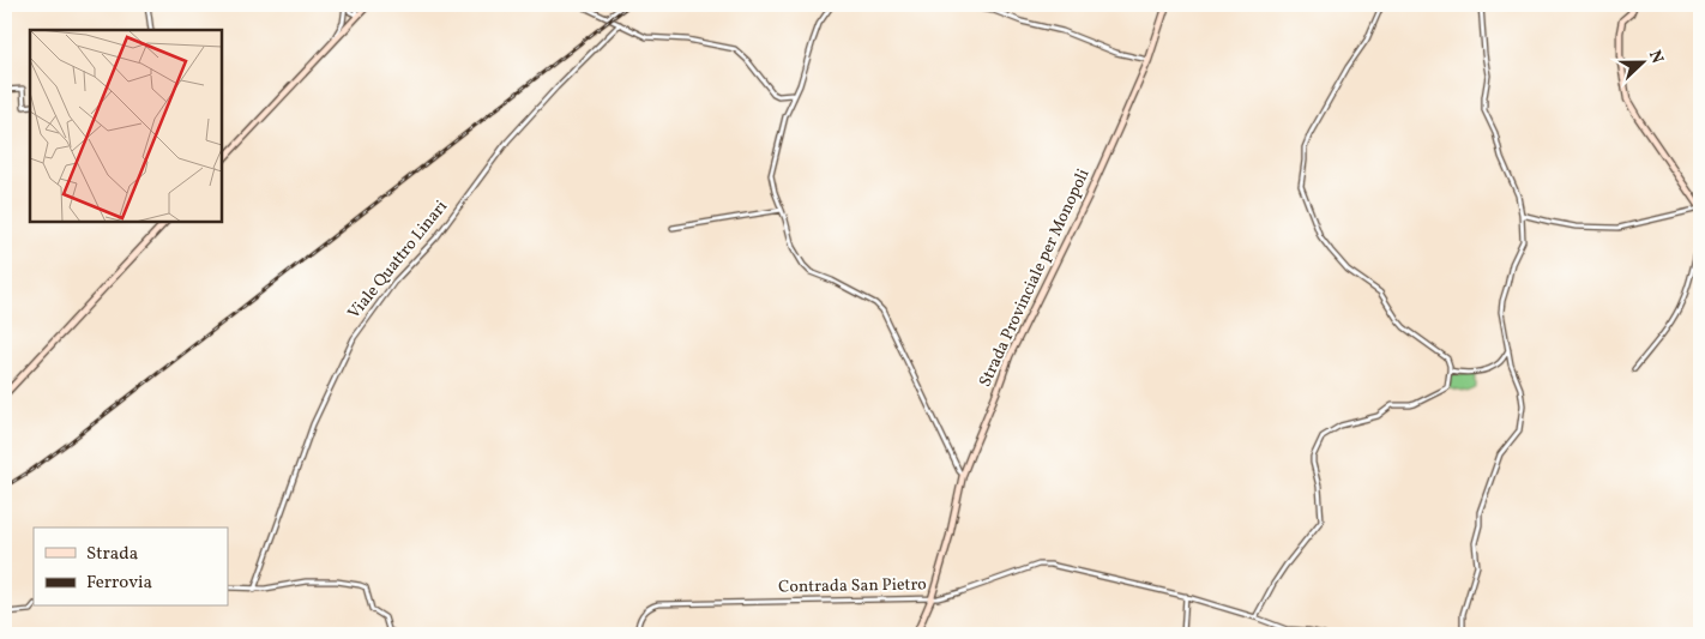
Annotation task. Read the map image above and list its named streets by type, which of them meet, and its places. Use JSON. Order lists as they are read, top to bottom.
{
  "streets": {
    "street": ["Viale Quattro Linari", "Strada Provinciale per Monopoli", "Contrada San Pietro"]
  },
  "crossings": [
    ["Strada Provinciale per Monopoli", "Contrada San Pietro"]
  ],
  "legend": ["Strada", "Ferrovia"],
  "north": "right"
}
